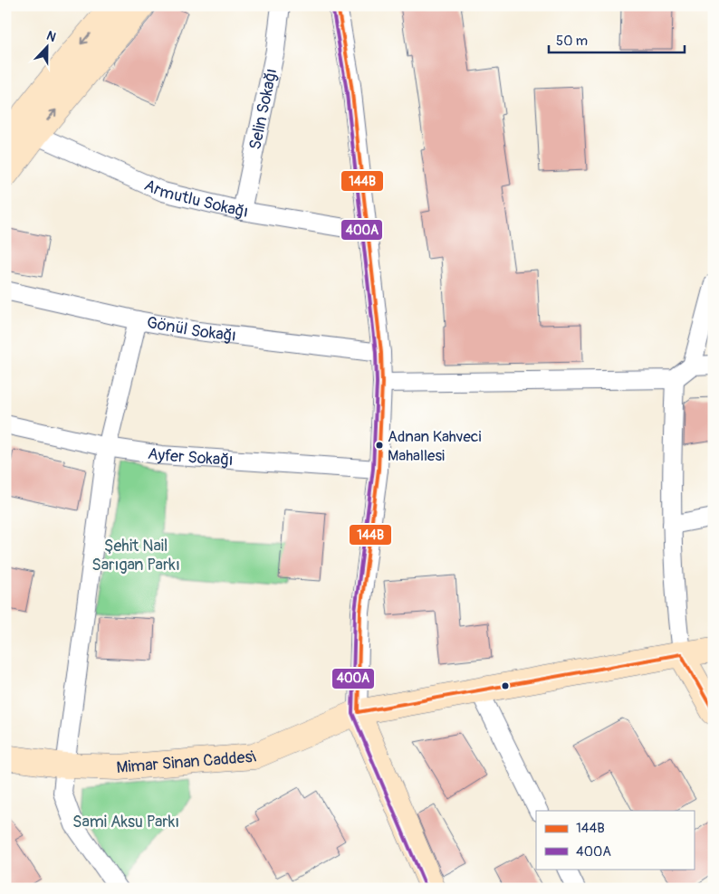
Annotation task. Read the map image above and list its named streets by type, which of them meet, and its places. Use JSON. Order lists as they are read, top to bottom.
{
  "streets": {
    "street": [
      "Selin Sokağı",
      "Armutlu Sokağı",
      "Gönül Sokağı",
      "Ayfer Sokağı",
      "Mimar Sinan Caddesi"
    ]
  },
  "crossings": [
    ["Selin Sokağı", "Armutlu Sokağı"]
  ],
  "parks": ["Şehit Nail Sarıgan Parkı", "Sami Aksu Parkı"],
  "places": ["Adnan Kahveci Mahallesi"],
  "lines": ["transit line 144B", "transit line 400A"],
  "legend": ["144B", "400A"],
  "scale_bar": "50 m",
  "north": "top"
}
